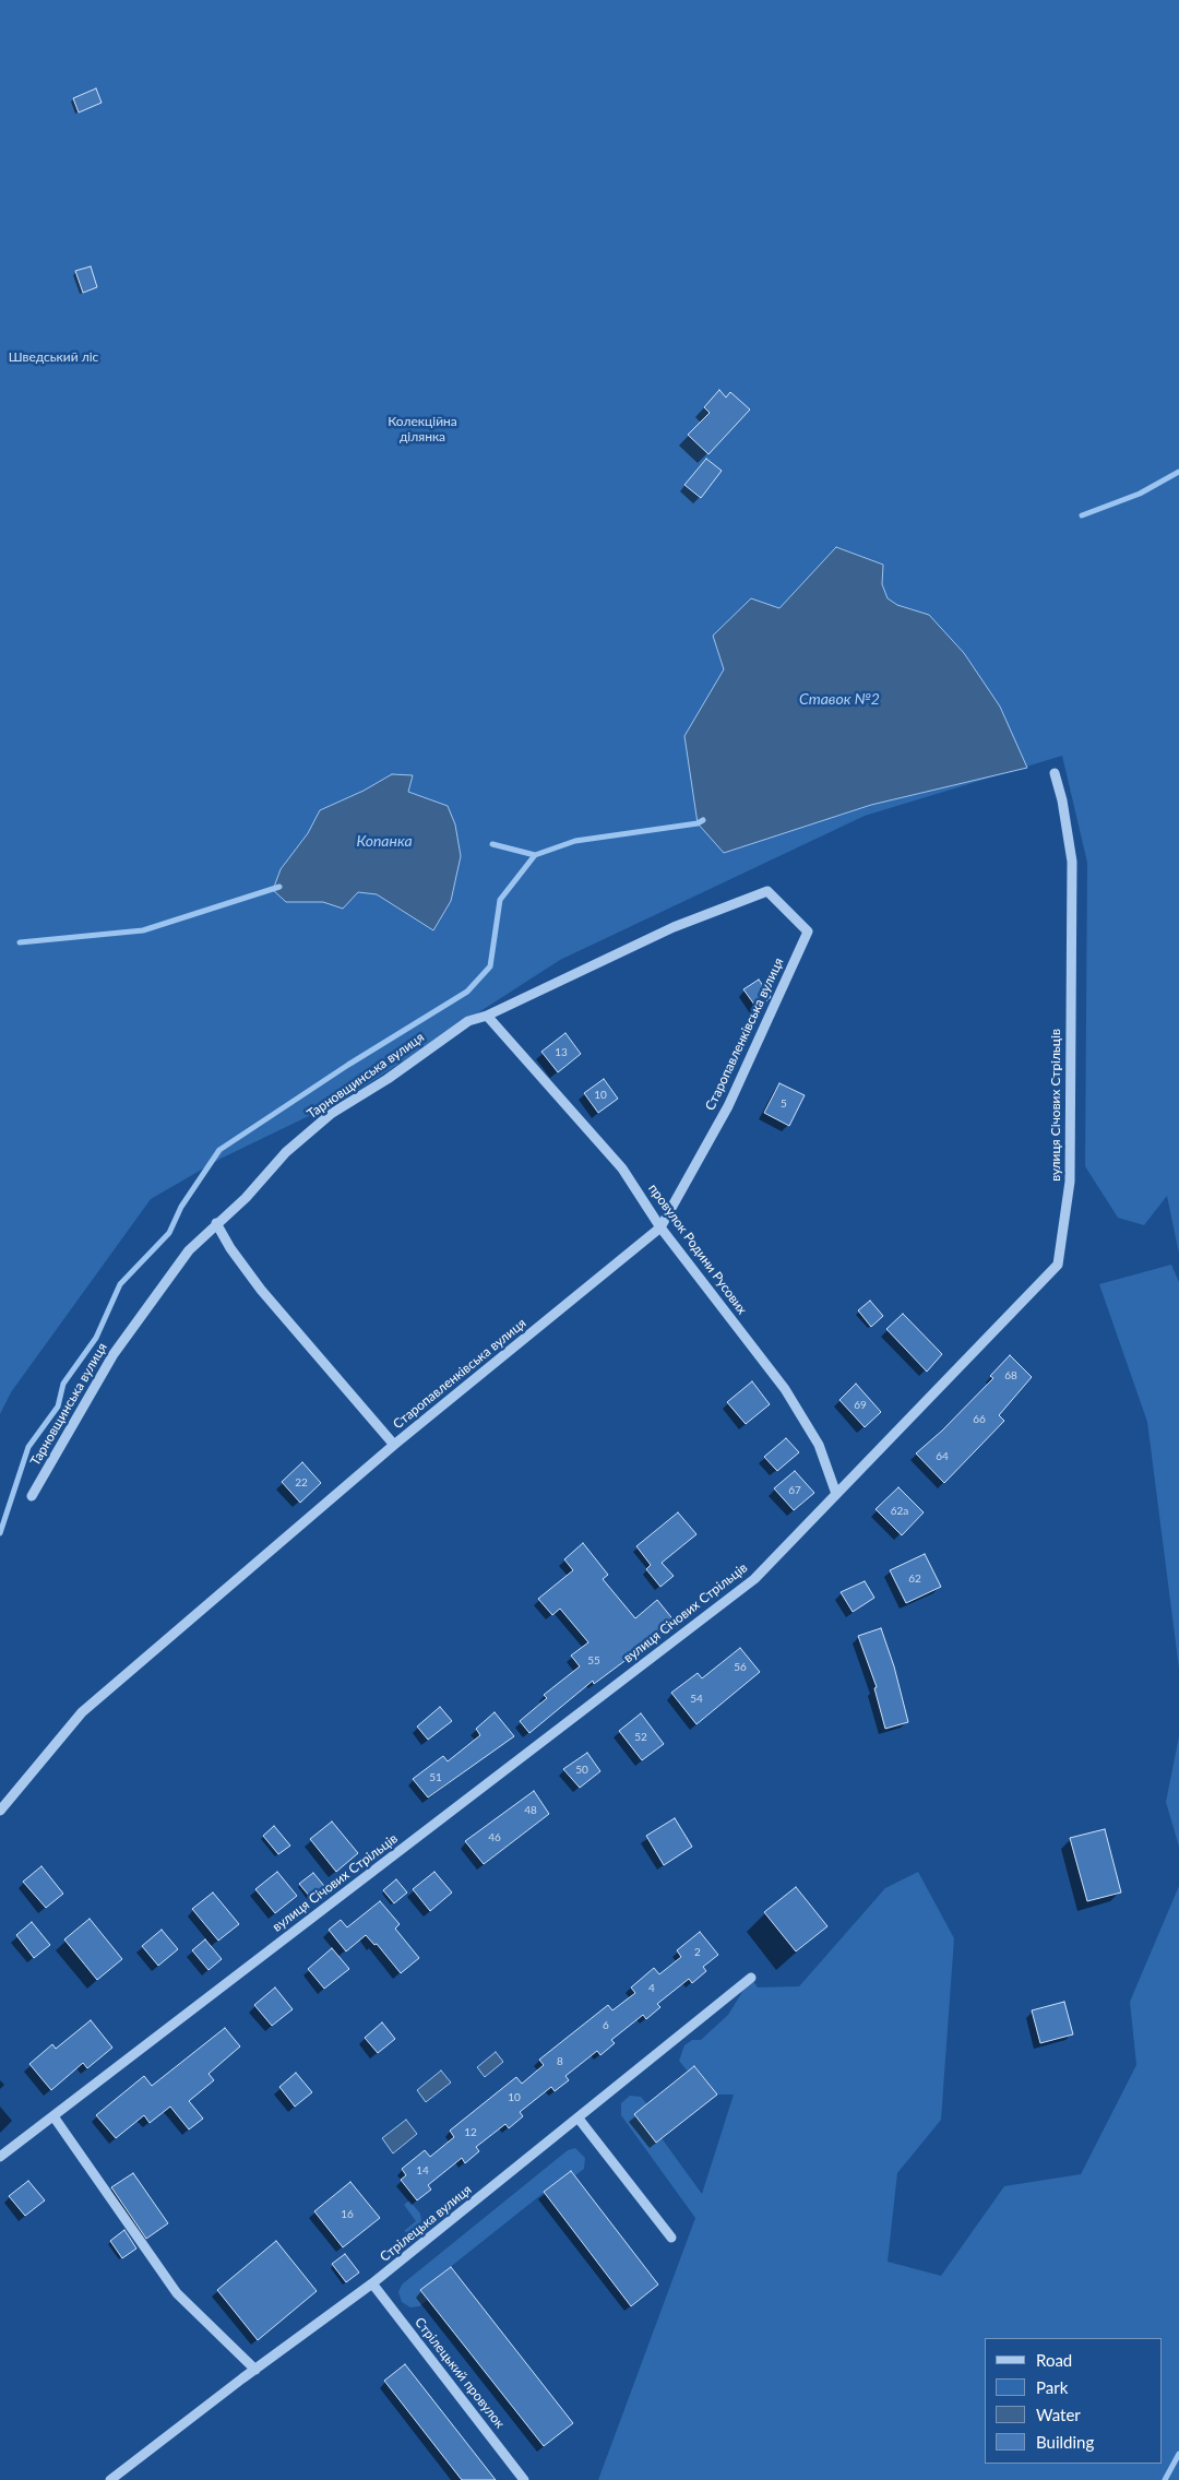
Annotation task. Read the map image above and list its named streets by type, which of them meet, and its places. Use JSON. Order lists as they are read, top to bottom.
{
  "streets": {
    "street": [
      "Старопавленківська вулиця",
      "Тарновщинська вулиця",
      "вулиця Січових Стрільців",
      "провулок Родини Русових",
      "Стрілецька вулиця",
      "Стрілецький провулок"
    ]
  },
  "crossings": [
    ["Старопавленківська вулиця", "Тарновщинська вулиця"],
    ["Старопавленківська вулиця", "провулок Родини Русових"],
    ["Тарновщинська вулиця", "провулок Родини Русових"],
    ["вулиця Січових Стрільців", "провулок Родини Русових"],
    ["Стрілецька вулиця", "Стрілецький провулок"]
  ],
  "water": ["Ставок №2", "Копанка"],
  "parks": ["Шведський ліс", "Колекційна ділянка"],
  "house_numbers": [
    "13",
    "10",
    "5",
    "68",
    "69",
    "66",
    "64",
    "22",
    "67",
    "62а",
    "62",
    "55",
    "56",
    "54",
    "52",
    "50",
    "51",
    "48",
    "46",
    "2",
    "4",
    "6",
    "8",
    "10",
    "12",
    "14",
    "16"
  ],
  "legend": [
    "Road",
    "Park",
    "Water",
    "Building"
  ]
}
